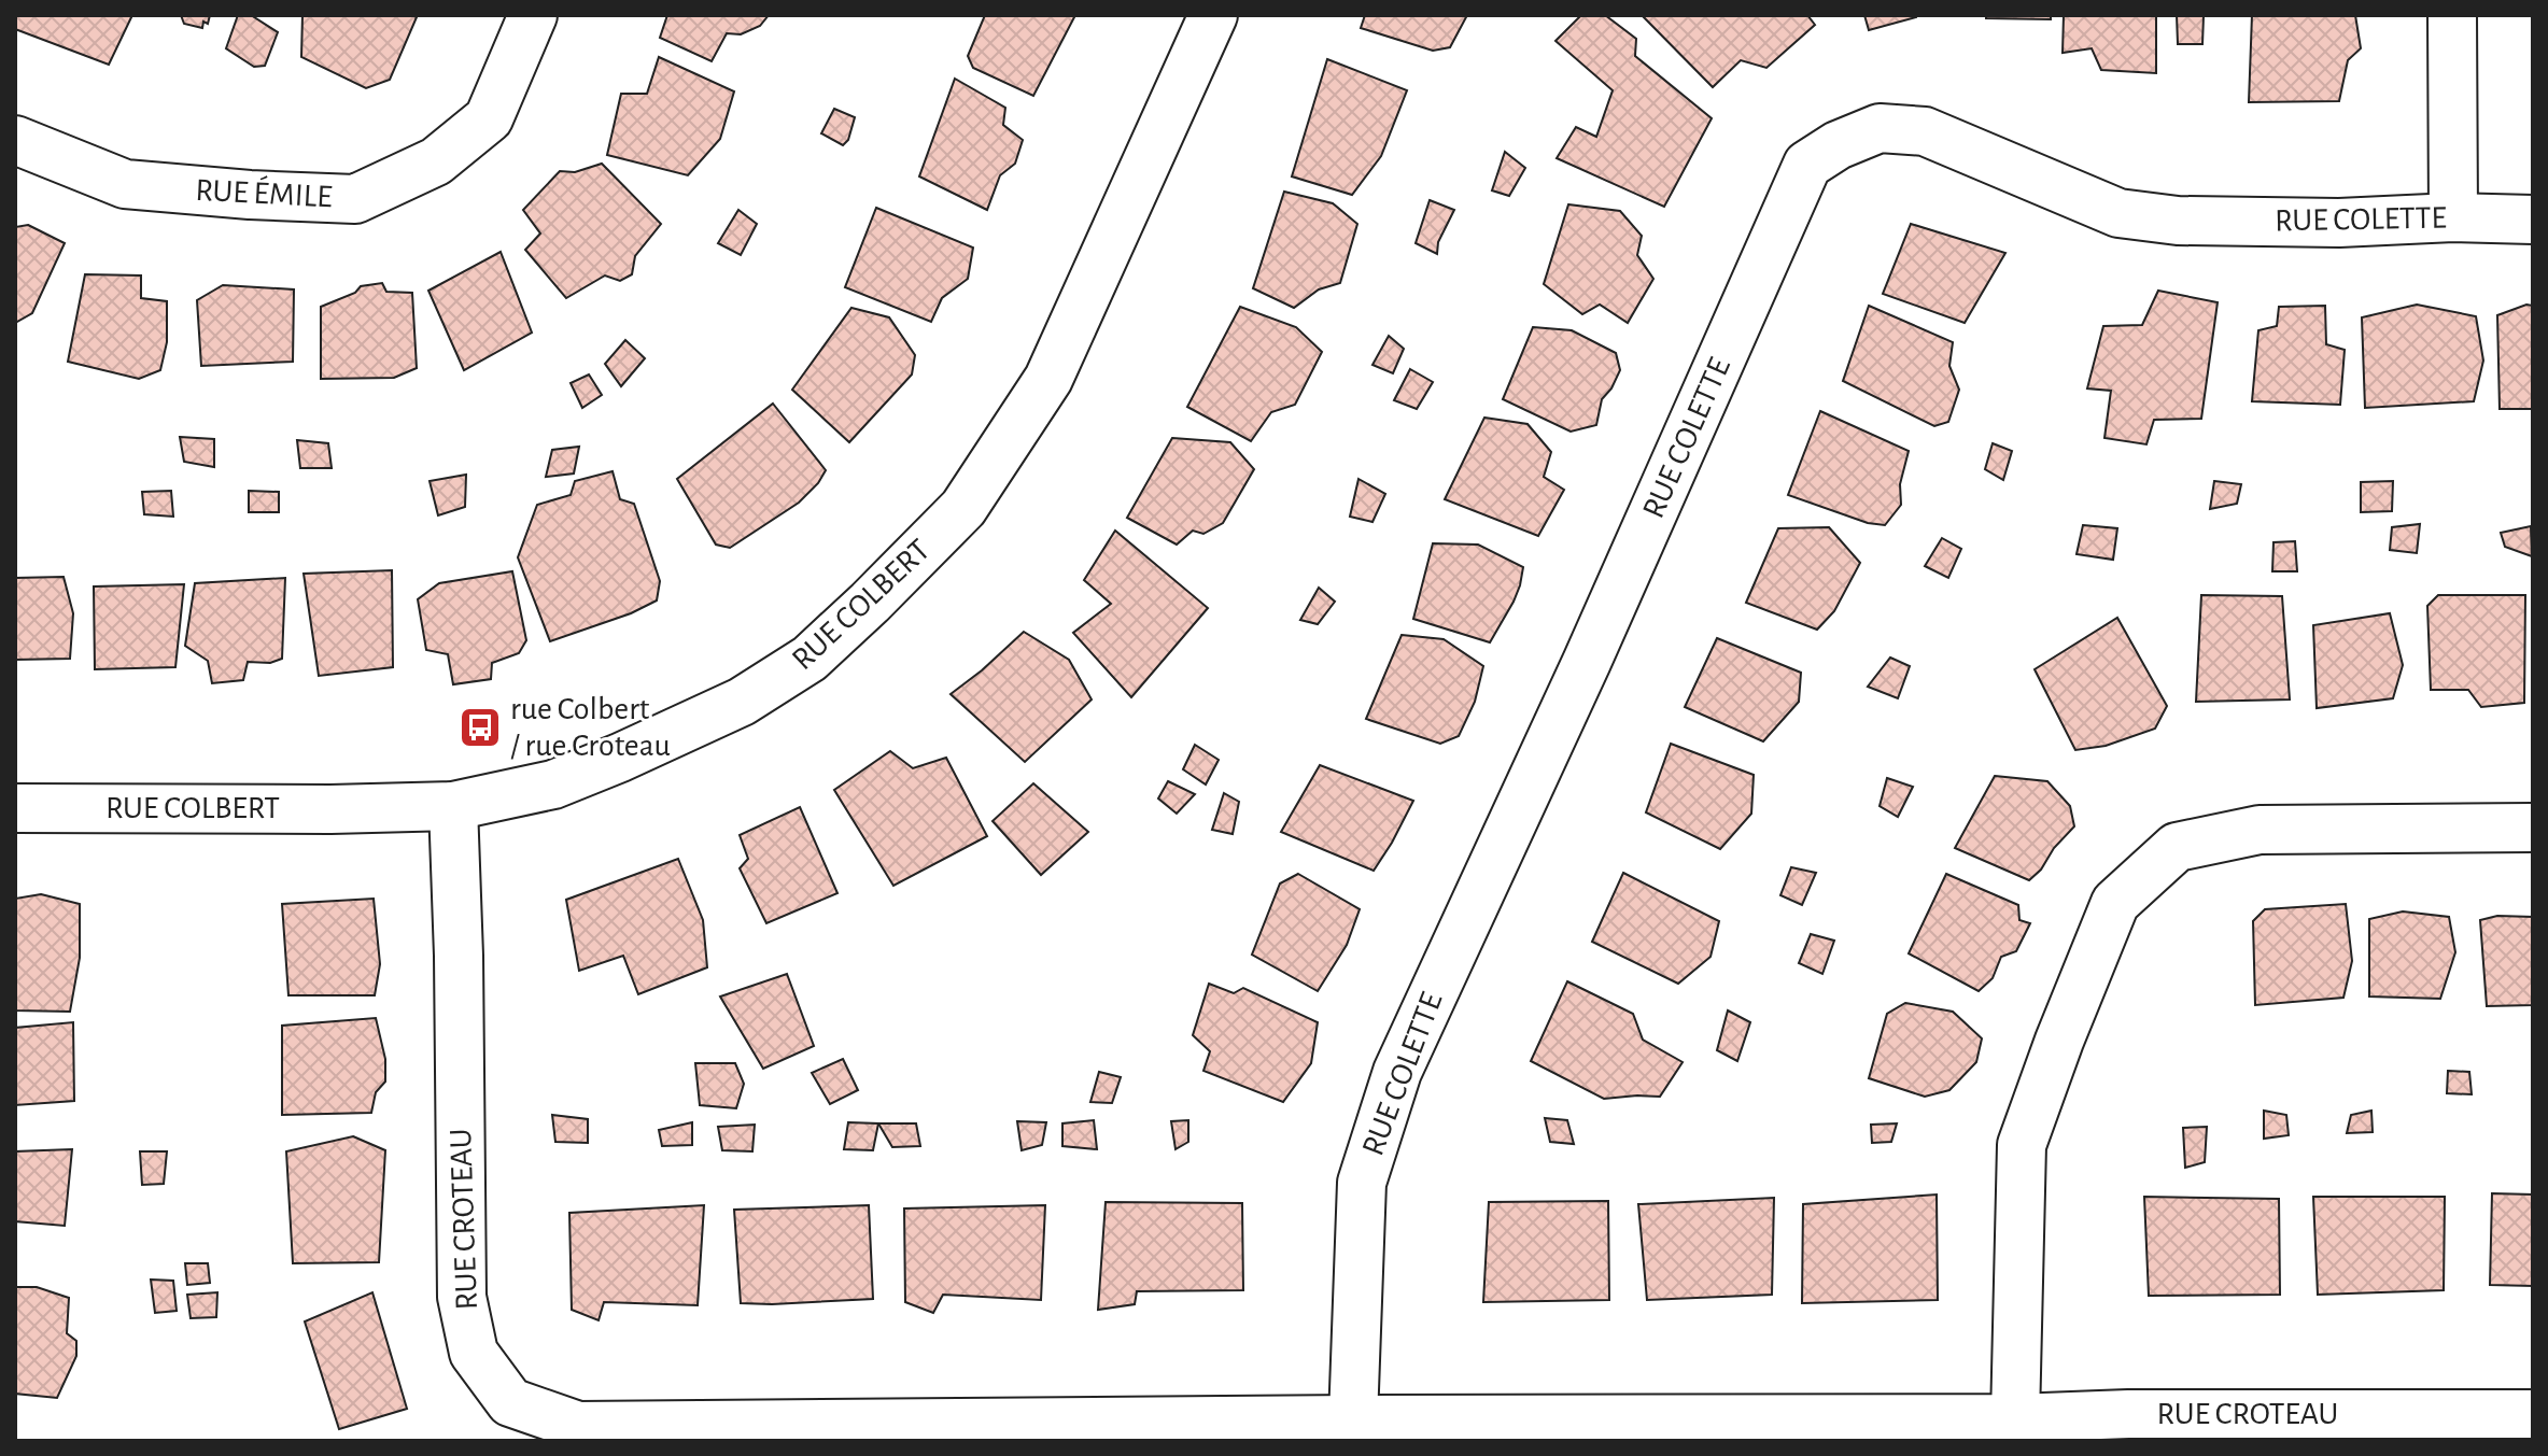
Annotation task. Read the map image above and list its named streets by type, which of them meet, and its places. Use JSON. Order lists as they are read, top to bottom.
{
  "streets": {
    "street": [
      "RUE ÉMILE",
      "RUE COLETTE",
      "RUE COLBERT",
      "RUE CROTEAU"
    ]
  },
  "crossings": [
    ["RUE COLETTE", "RUE CROTEAU"],
    ["RUE COLBERT", "RUE CROTEAU"]
  ],
  "places": {
    "bus stop": ["rue Colbert / rue Croteau"]
  }
}
